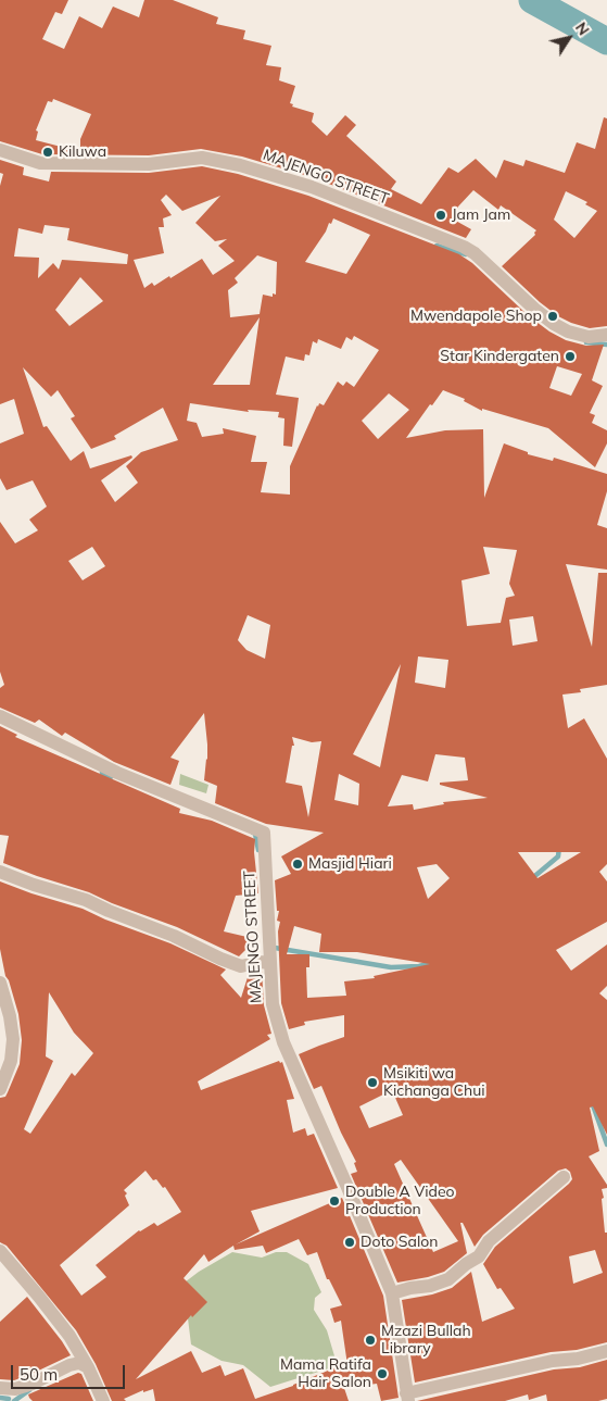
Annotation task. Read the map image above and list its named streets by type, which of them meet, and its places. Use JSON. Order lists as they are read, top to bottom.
{
  "streets": {
    "street": ["MAJENGO STREET"]
  },
  "places": [
    "Kiluwa",
    "Jam Jam",
    "Mwendapole Shop",
    "Star Kindergaten",
    "Masjid Hiari",
    "Msikiti wa Kichanga Chui",
    "Double A Video Production",
    "Doto Salon",
    "Mzazi Bullah Library",
    "Mama Ratifa Hair Salon"
  ],
  "scale_bar": "50 m",
  "north": "top right"
}
